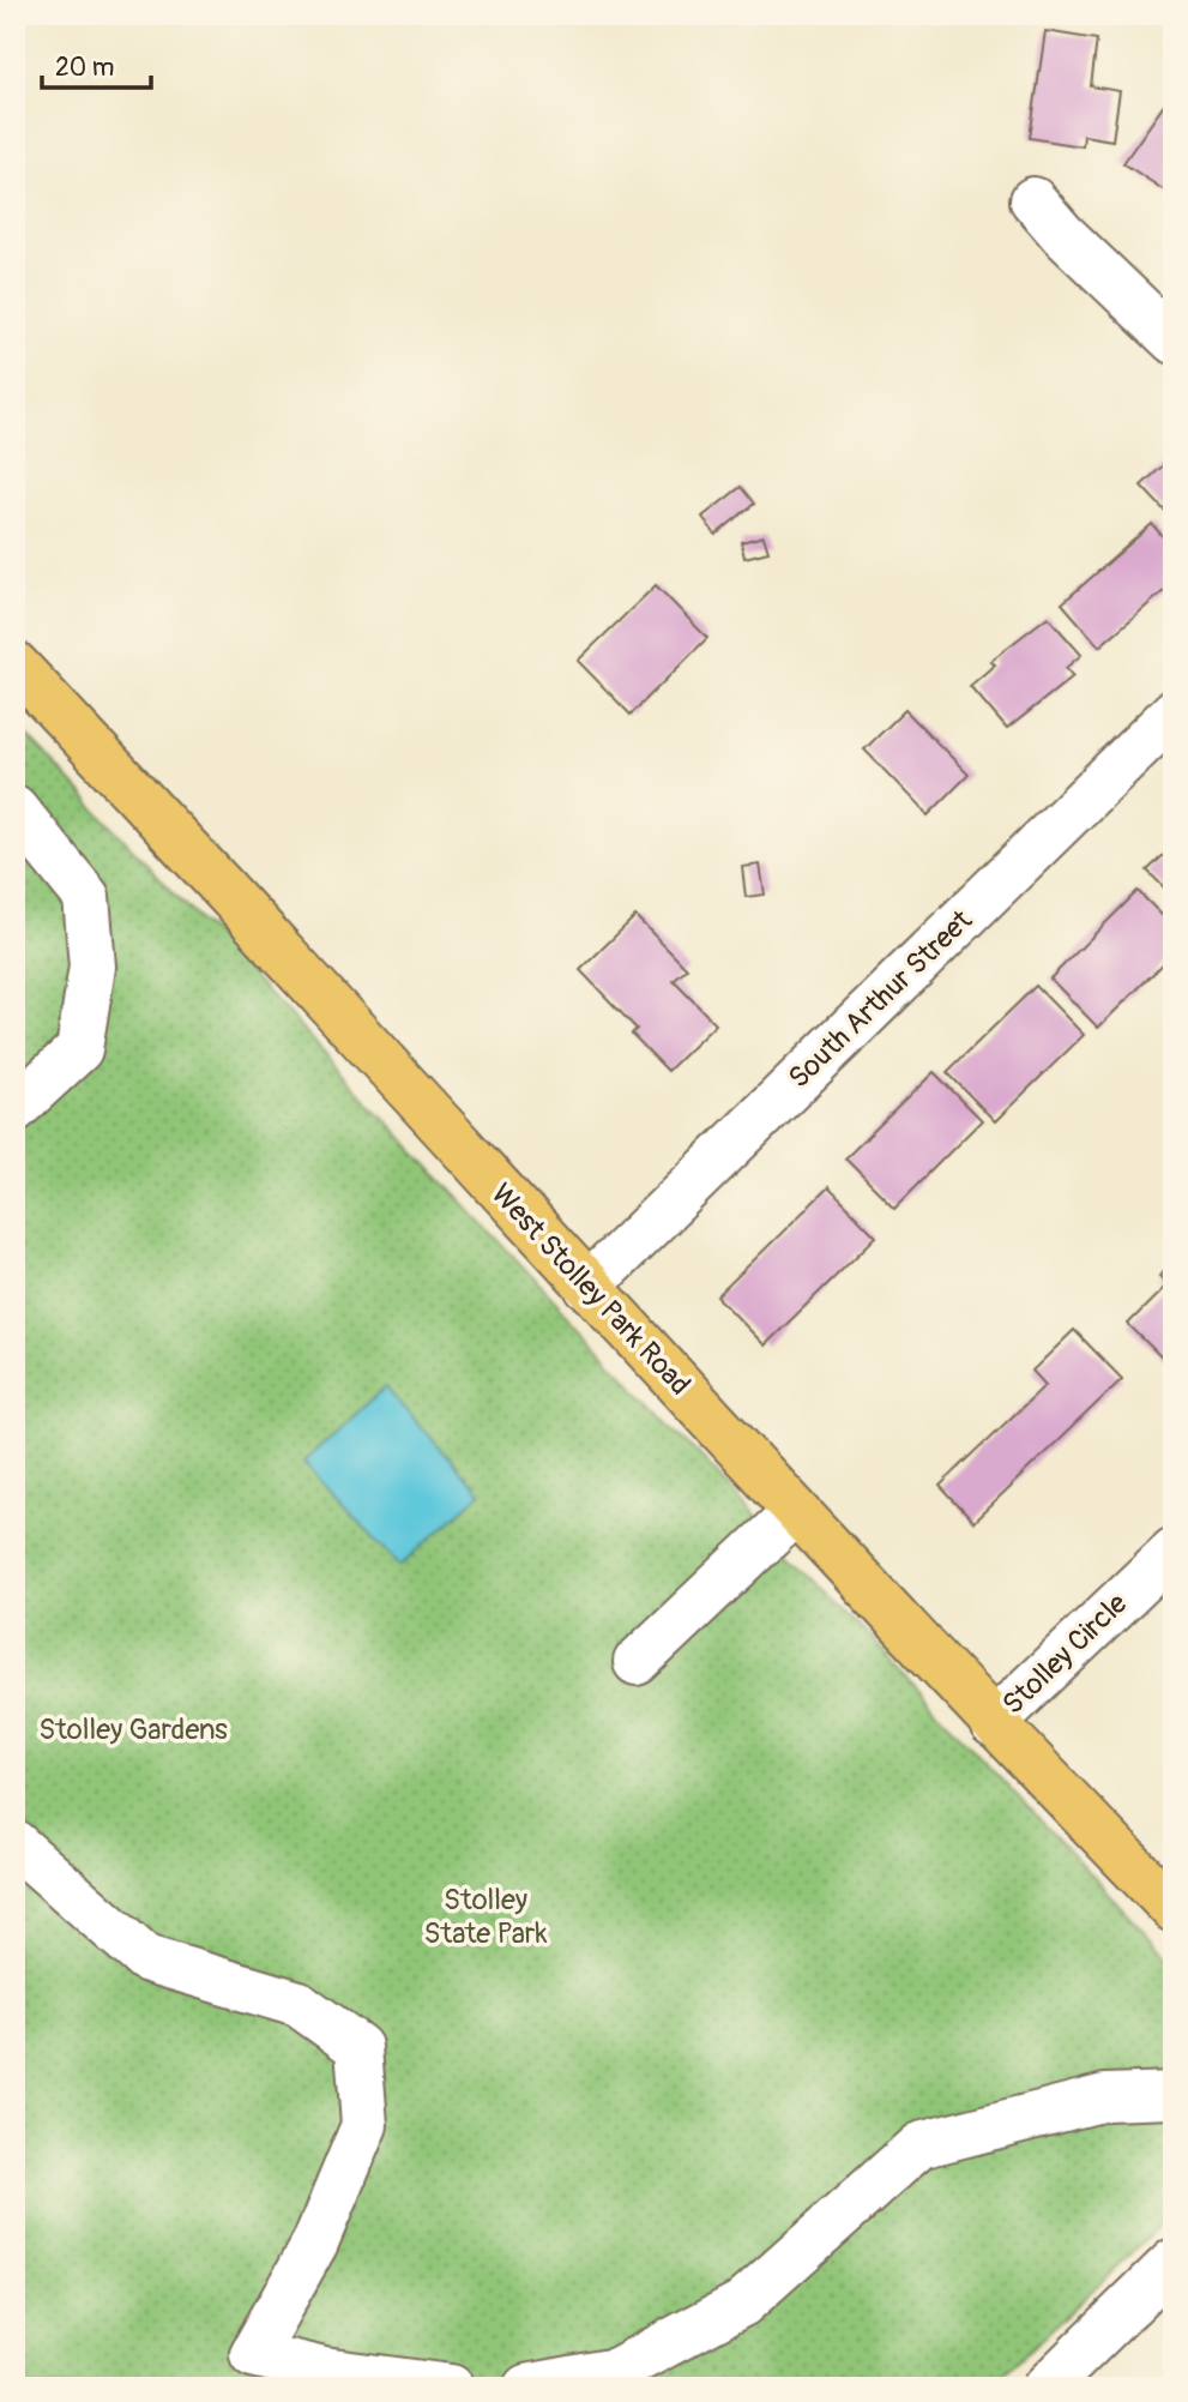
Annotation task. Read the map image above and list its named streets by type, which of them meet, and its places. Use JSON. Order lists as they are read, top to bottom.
{
  "streets": {
    "main road": ["West Stolley Park Road"],
    "street": ["South Arthur Street", "Stolley Circle"]
  },
  "crossings": [
    ["South Arthur Street", "West Stolley Park Road"],
    ["West Stolley Park Road", "Stolley Circle"]
  ],
  "parks": ["Stolley Gardens", "Stolley State Park"],
  "scale_bar": "20 m"
}
